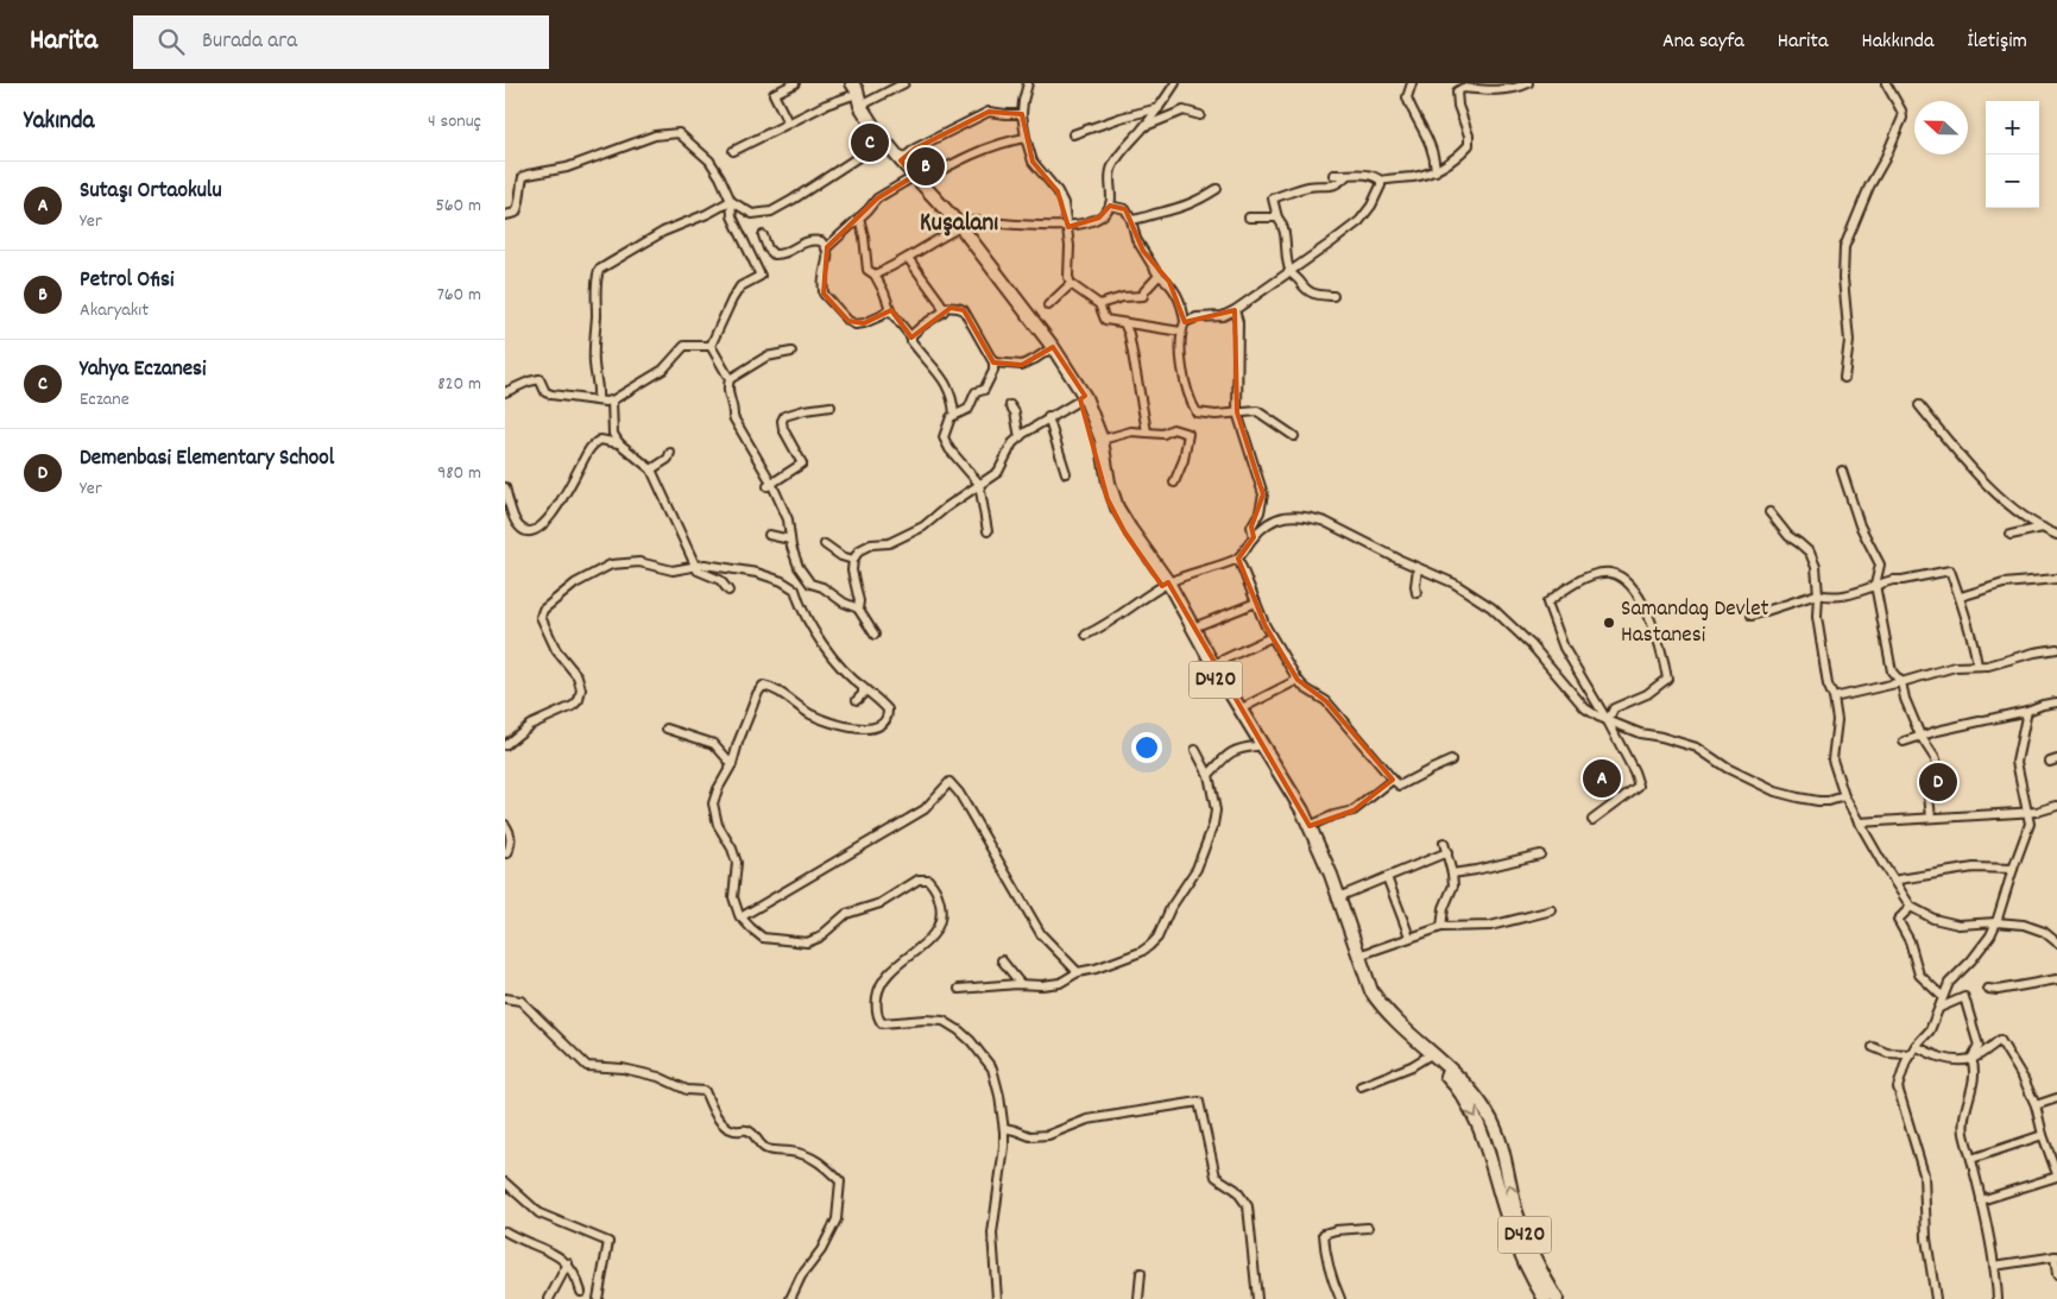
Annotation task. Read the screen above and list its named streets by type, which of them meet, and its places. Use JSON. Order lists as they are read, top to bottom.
{
  "streets": {
    "highway": ["D420"]
  },
  "districts": ["Kuşalanı"],
  "places": ["Samandag Devlet Hastanesi"],
  "north": "left",
  "page": {
    "header": "Harita",
    "search": "Burada ara",
    "nav": [
      "Ana sayfa",
      "Harita",
      "Hakkında",
      "İletişim"
    ],
    "heading": ["Yakında", "4 sonuç"],
    "map_buttons": ["+", "−"],
    "pins": [
      "C",
      "B",
      "A",
      "D"
    ],
    "list": [
      {
        "mark": "A",
        "name": "Sutaşı Ortaokulu",
        "note": "Yer",
        "value": "560 m"
      },
      {
        "mark": "B",
        "name": "Petrol Ofisi",
        "note": "Akaryakıt",
        "value": "760 m"
      },
      {
        "mark": "C",
        "name": "Yahya Eczanesi",
        "note": "Eczane",
        "value": "820 m"
      },
      {
        "mark": "D",
        "name": "Demenbasi Elementary School",
        "note": "Yer",
        "value": "980 m"
      }
    ]
  }
}
